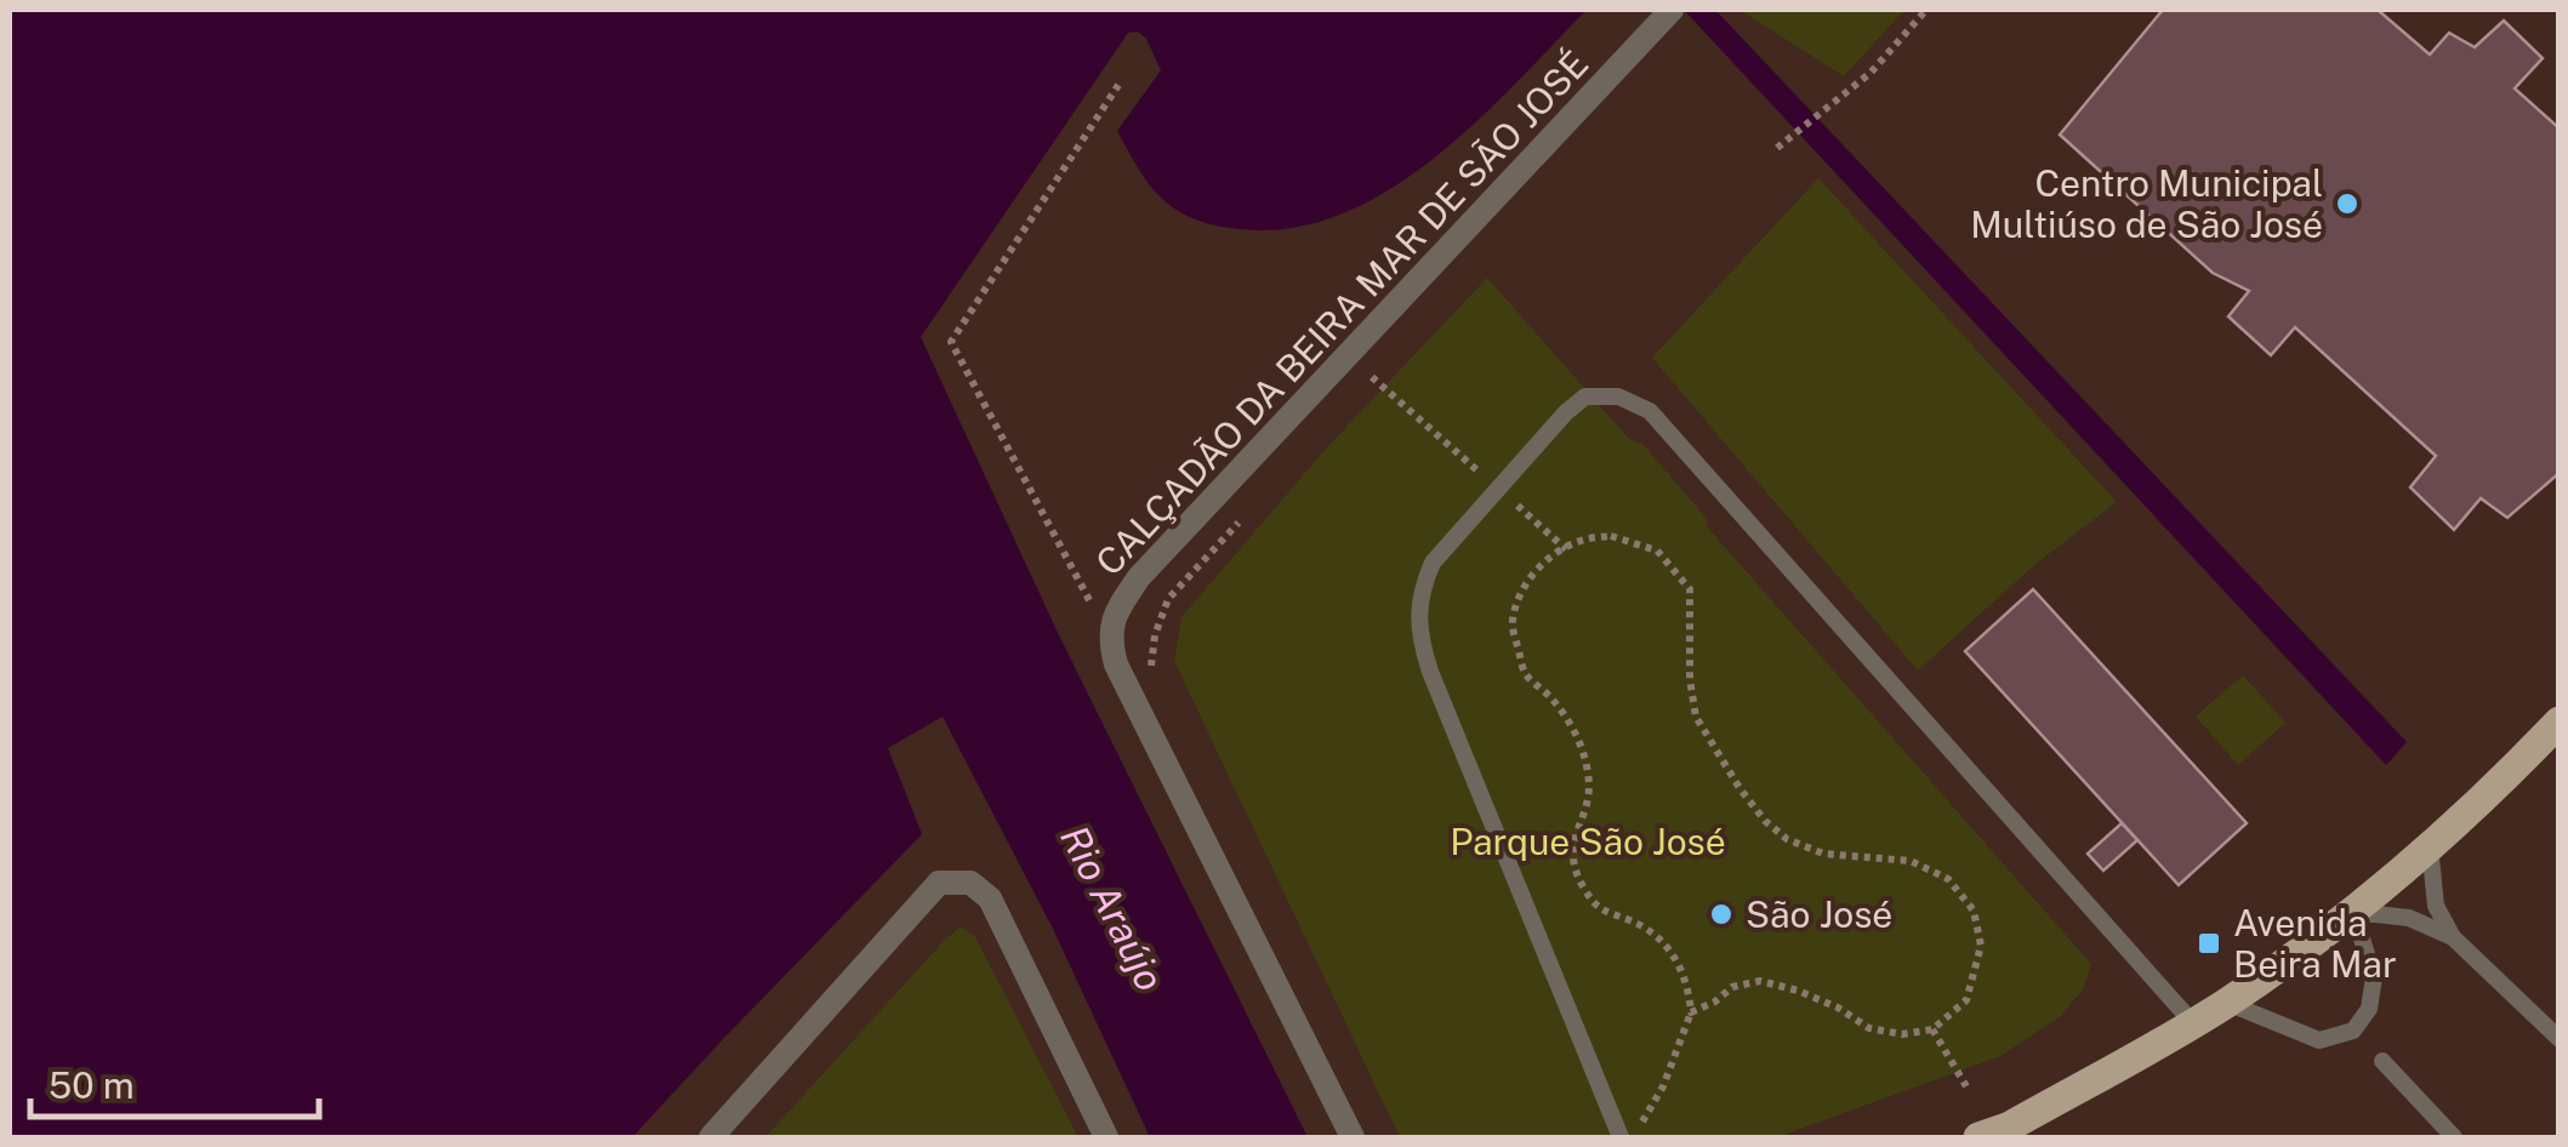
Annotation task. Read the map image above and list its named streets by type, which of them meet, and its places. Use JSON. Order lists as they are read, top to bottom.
{
  "streets": {
    "street": ["CALÇADÃO DA BEIRA MAR DE SÃO JOSÉ"]
  },
  "water": ["Rio Araújo"],
  "parks": ["Parque São José"],
  "places": {
    "other": ["Centro Municipal Multiúso de São José", "São José"],
    "transit": ["Avenida Beira Mar"]
  },
  "scale_bar": "50 m"
}
